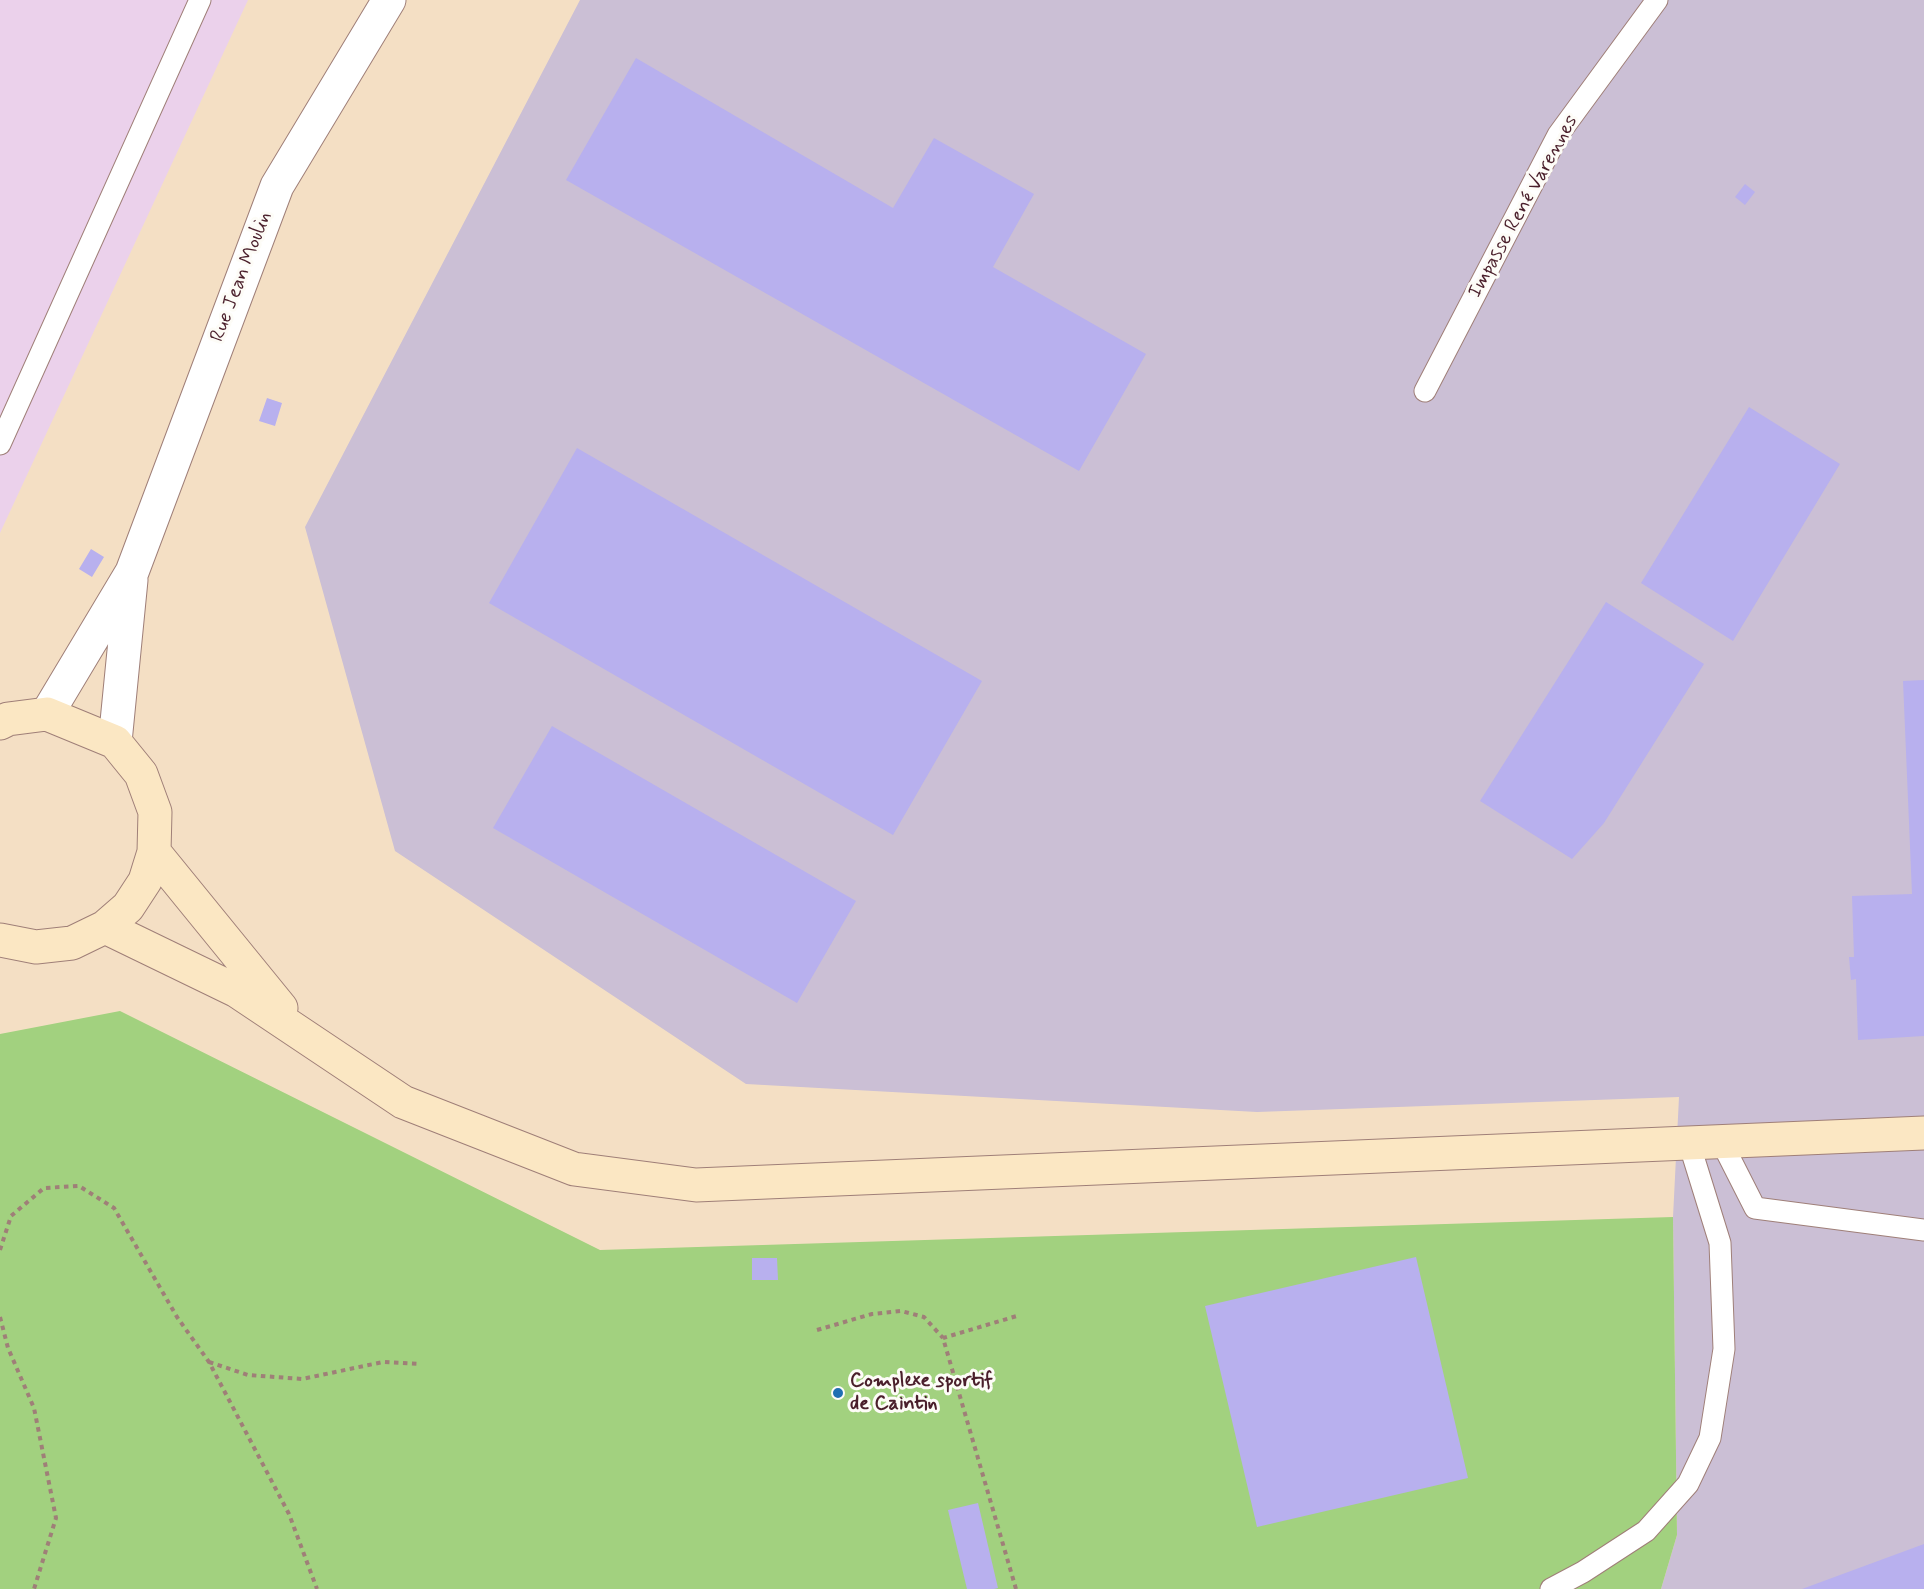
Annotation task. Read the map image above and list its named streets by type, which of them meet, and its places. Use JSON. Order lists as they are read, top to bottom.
{
  "streets": {
    "street": ["Rue Jean Moulin"],
    "lane": ["Impasse René Varennes"]
  },
  "places": ["Complexe sportif de Caintin"]
}
